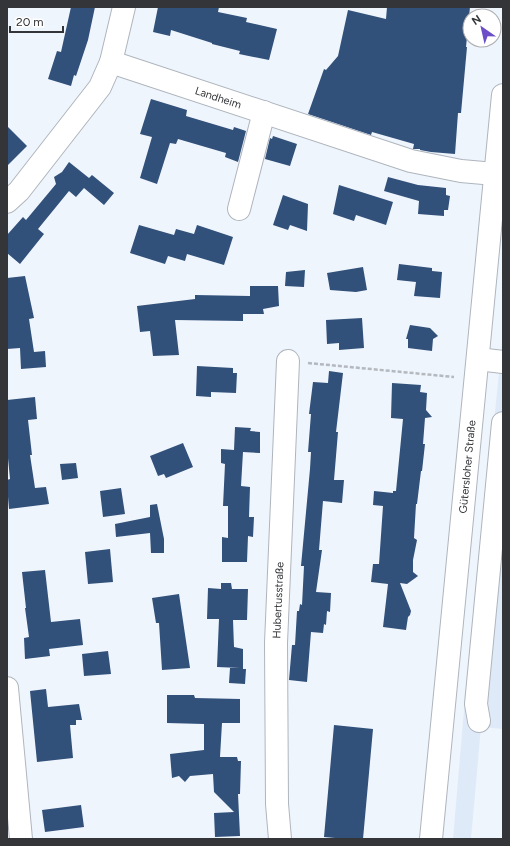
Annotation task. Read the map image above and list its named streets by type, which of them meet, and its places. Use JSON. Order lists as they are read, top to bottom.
{
  "streets": {
    "street": ["Landheim", "Gütersloher Straße", "Hubertusstraße"]
  },
  "crossings": [
    ["Landheim", "Gütersloher Straße"]
  ],
  "scale_bar": "20 m",
  "north": "top left"
}
